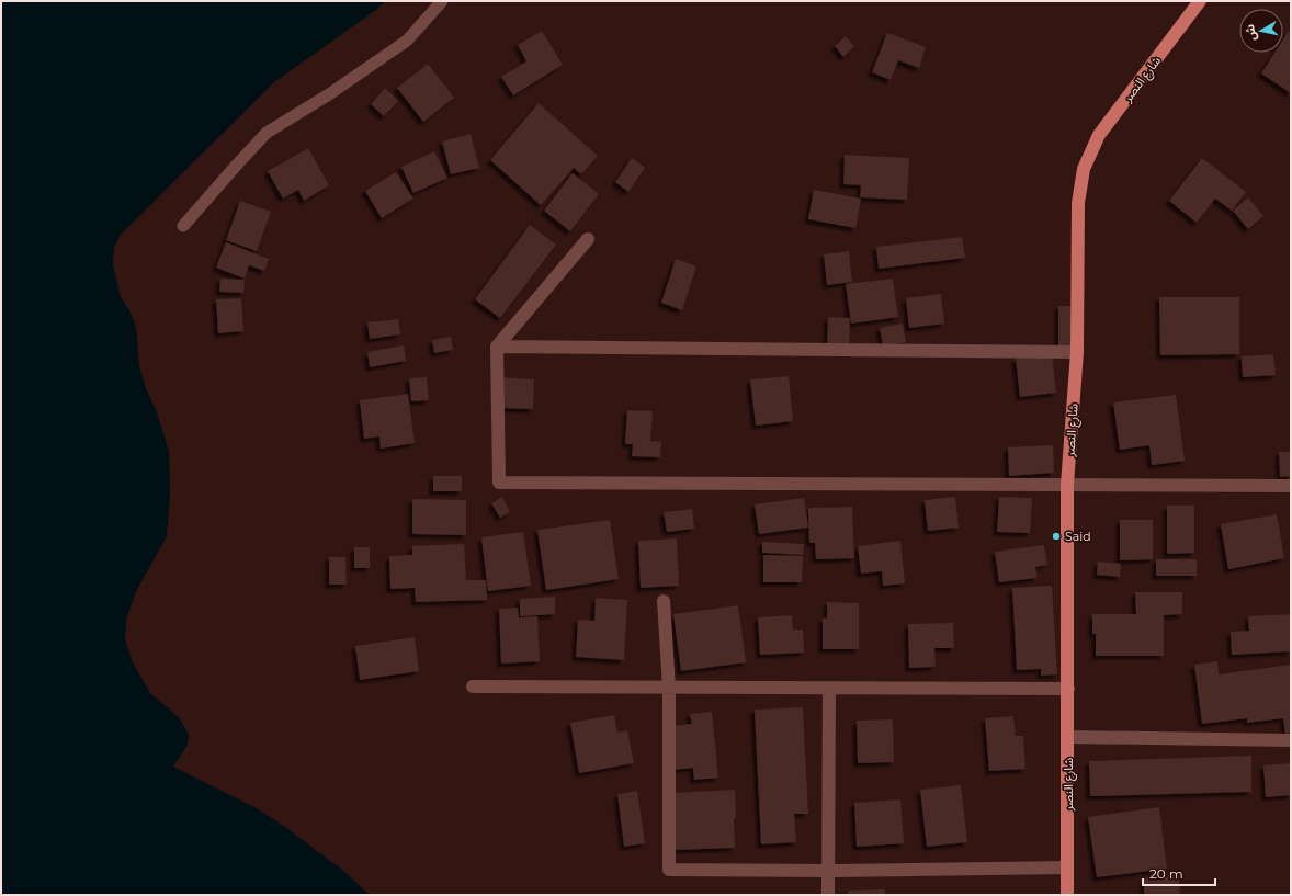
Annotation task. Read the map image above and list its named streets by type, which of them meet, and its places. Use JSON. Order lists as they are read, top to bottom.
{
  "streets": {
    "main road": ["شارع النصر"]
  },
  "places": ["Said"],
  "scale_bar": "20 m",
  "north": "left"
}
